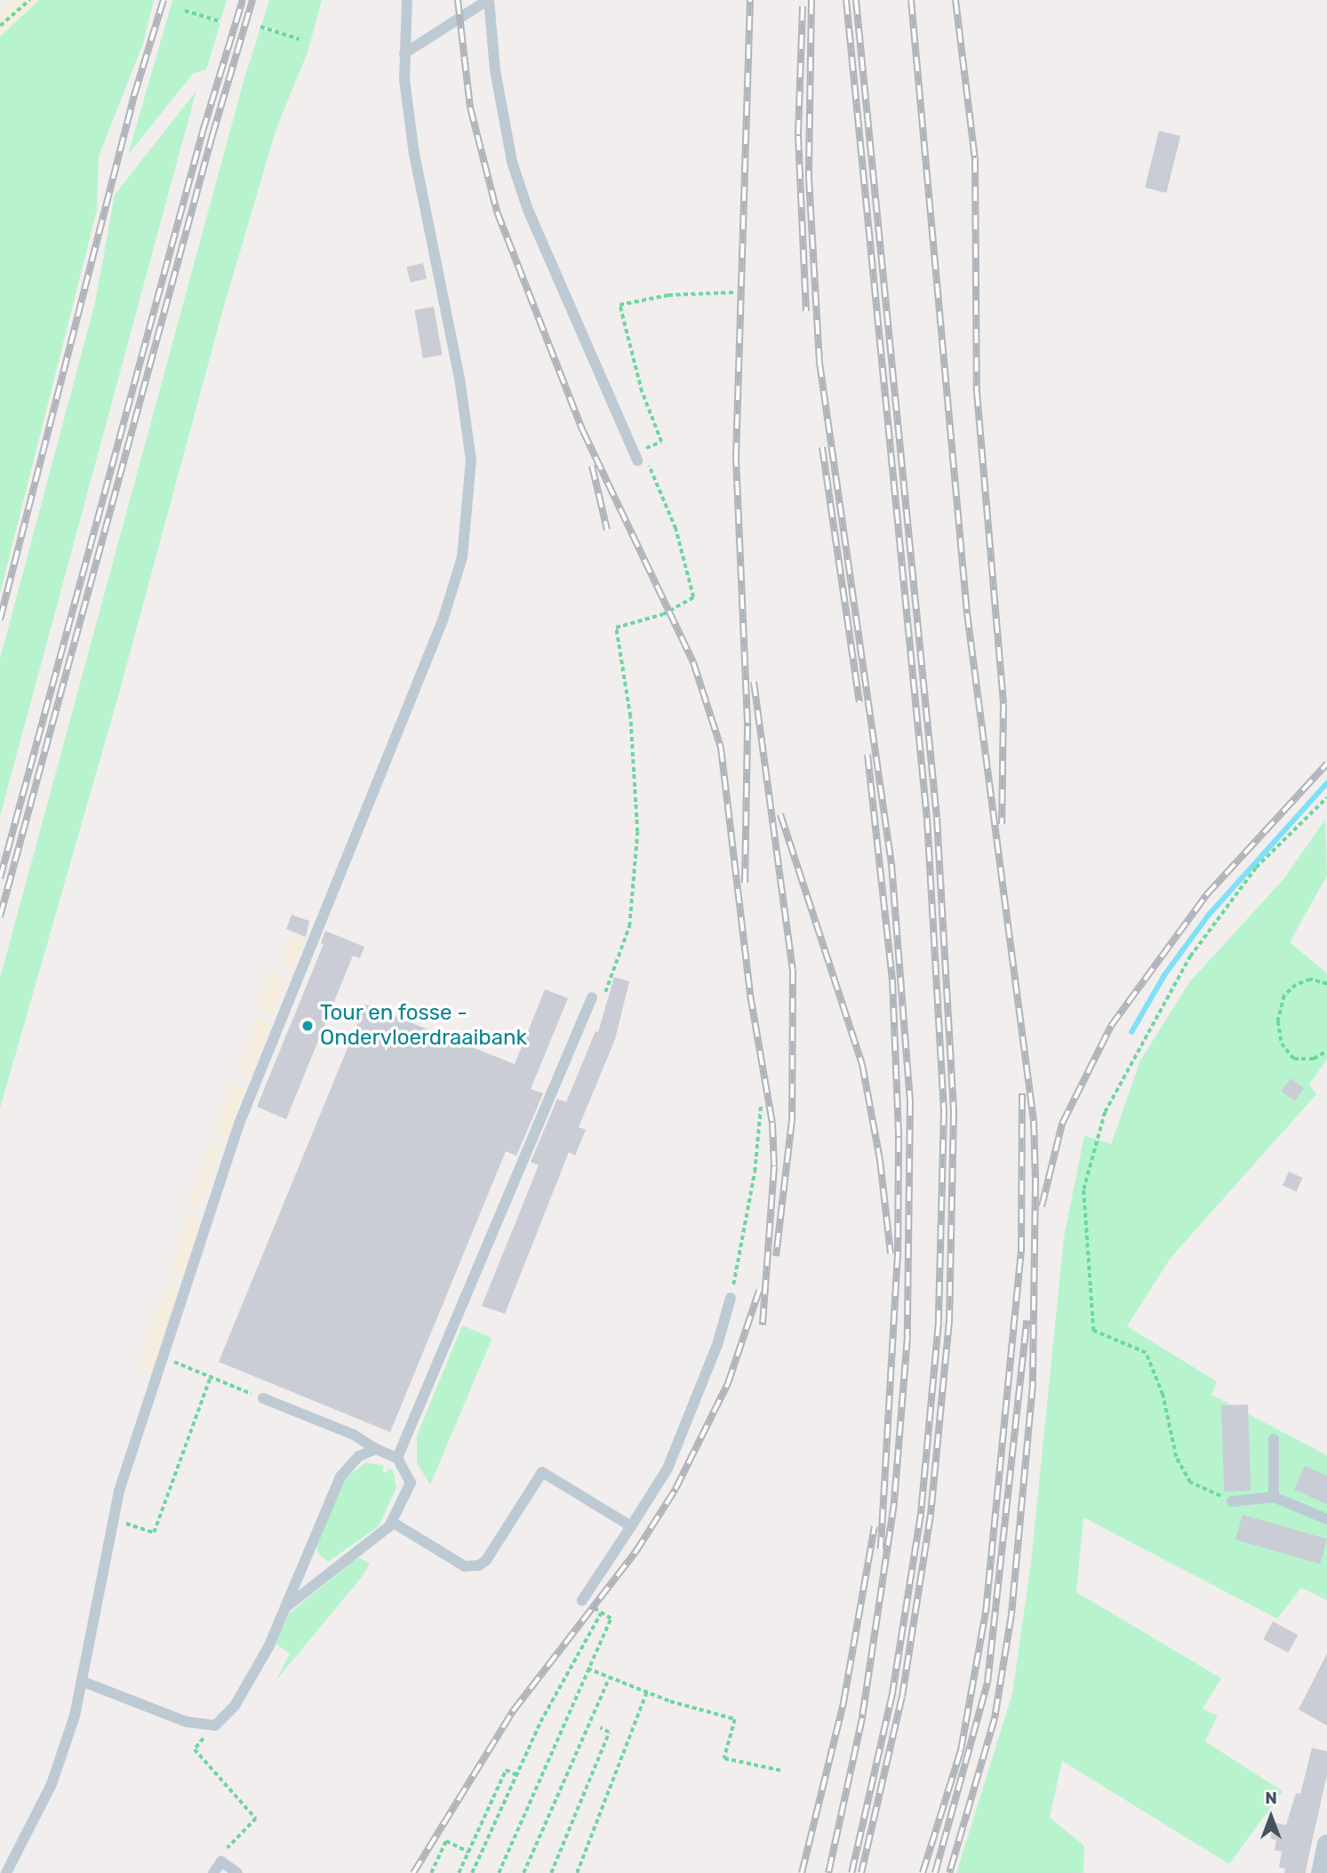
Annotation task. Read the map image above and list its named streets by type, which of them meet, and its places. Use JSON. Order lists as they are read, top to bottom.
{
  "places": ["Tour en fosse - Ondervloerdraaibank"],
  "north": "top"
}
